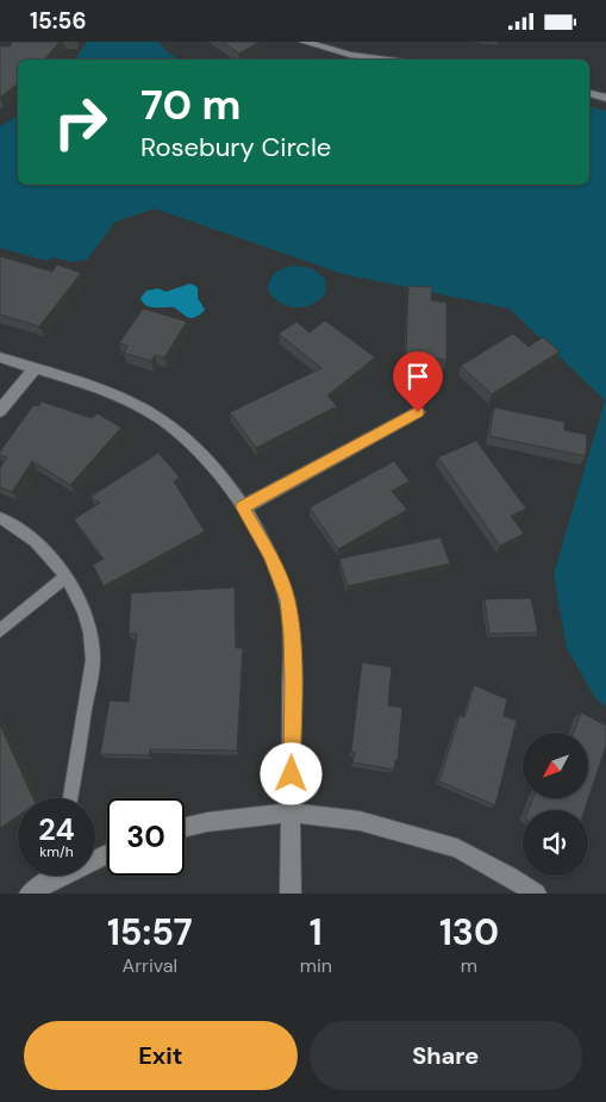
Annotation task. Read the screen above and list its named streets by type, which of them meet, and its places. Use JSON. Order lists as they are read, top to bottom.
{
  "north": "bottom left",
  "page": {
    "status": "15:56",
    "turn": ["70 m", "Rosebury Circle"],
    "speed": "24 km/h",
    "limit": "30",
    "eta": [
      "15:57",
      "Arrival",
      "1",
      "min",
      "130",
      "m"
    ],
    "buttons": ["Exit", "Share"]
  }
}
